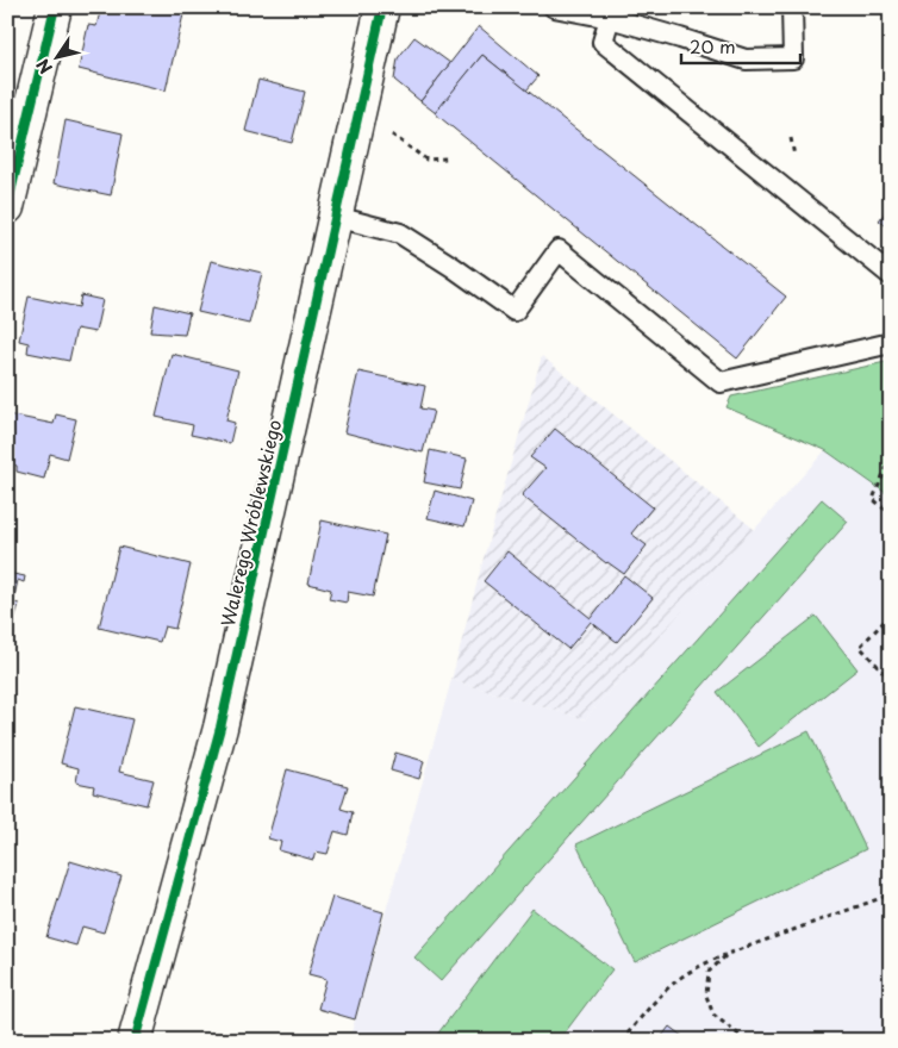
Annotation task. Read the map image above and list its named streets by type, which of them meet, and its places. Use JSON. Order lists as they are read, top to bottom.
{
  "streets": {
    "street": ["Walerego Wróblewskiego"]
  },
  "scale_bar": "20 m",
  "north": "bottom left"
}
